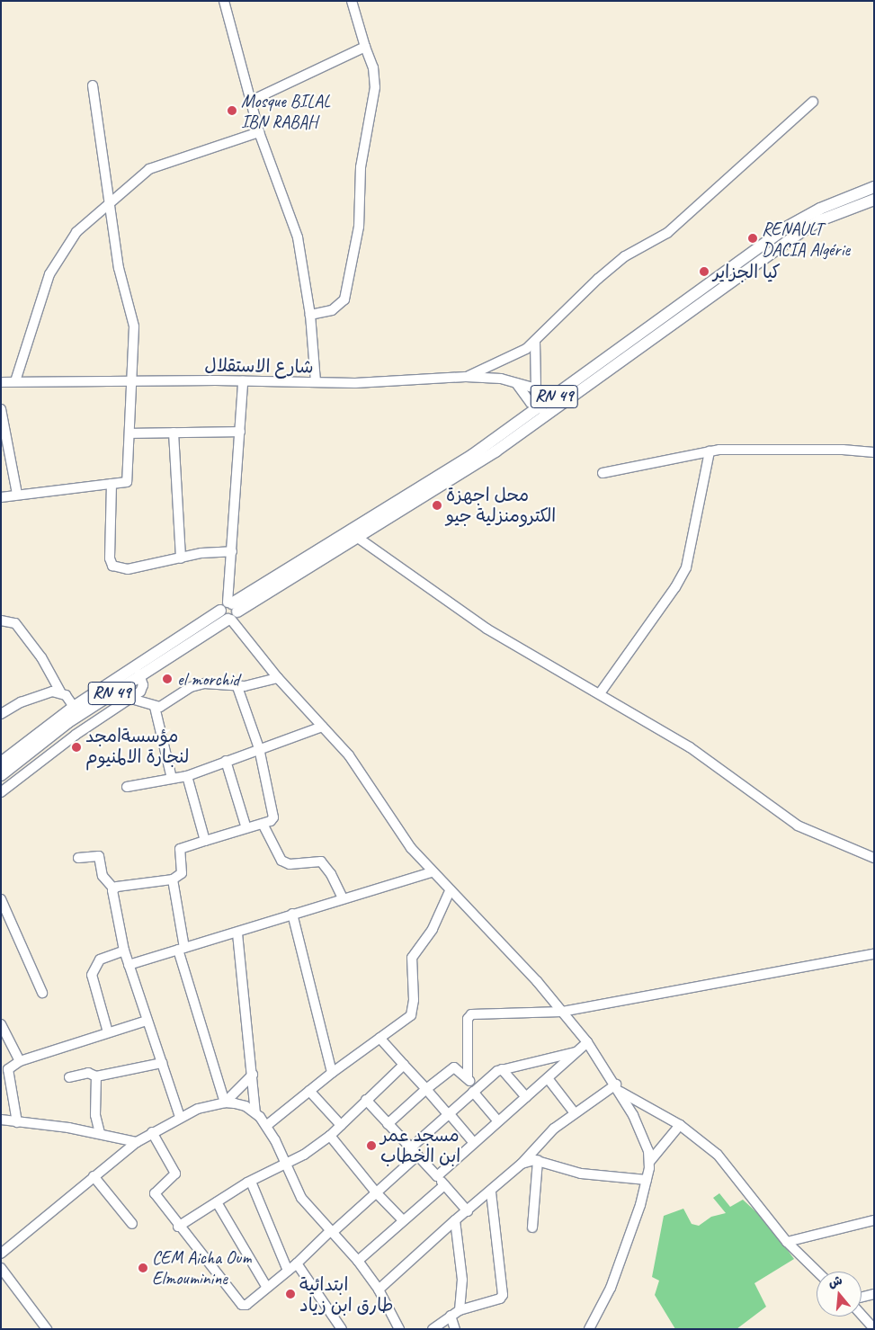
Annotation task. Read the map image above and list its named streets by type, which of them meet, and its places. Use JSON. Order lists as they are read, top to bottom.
{
  "streets": {
    "main road": ["RN 49"],
    "street": ["شارع الاستقلال"]
  },
  "crossings": [
    ["شارع الاستقلال", "RN 49"]
  ],
  "places": [
    "Mosque BILAL IBN RABAH",
    "RENAULT DACIA Algérie",
    "كيا الجزاير",
    "محل اجهزة الكترومنزلية جيو",
    "el morchid",
    "مؤسسةامجد لنجارة الالمنيوم",
    "مسجد عمر ابن الخطاب",
    "CEM Aicha Oum Elmouminine",
    "ابتدائية طارق ابن زياد"
  ],
  "north": "top"
}
